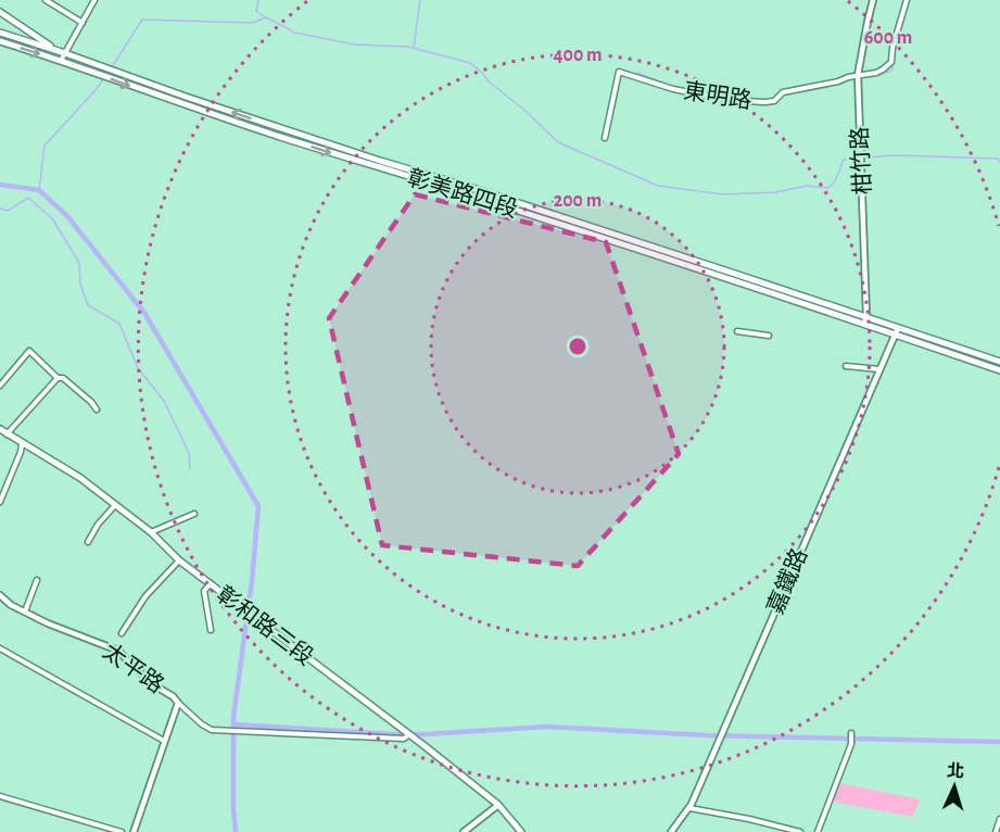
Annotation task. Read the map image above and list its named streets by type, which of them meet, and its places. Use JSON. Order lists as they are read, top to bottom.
{
  "streets": {
    "main road": ["彰美路四段", "彰和路三段"],
    "street": [
      "東明路",
      "柑竹路",
      "嘉鐵路",
      "太平路"
    ]
  },
  "crossings": [
    ["東明路", "柑竹路"],
    ["柑竹路", "彰美路四段"]
  ],
  "north": "top",
  "rings": ["600 m", "400 m", "200 m"]
}
